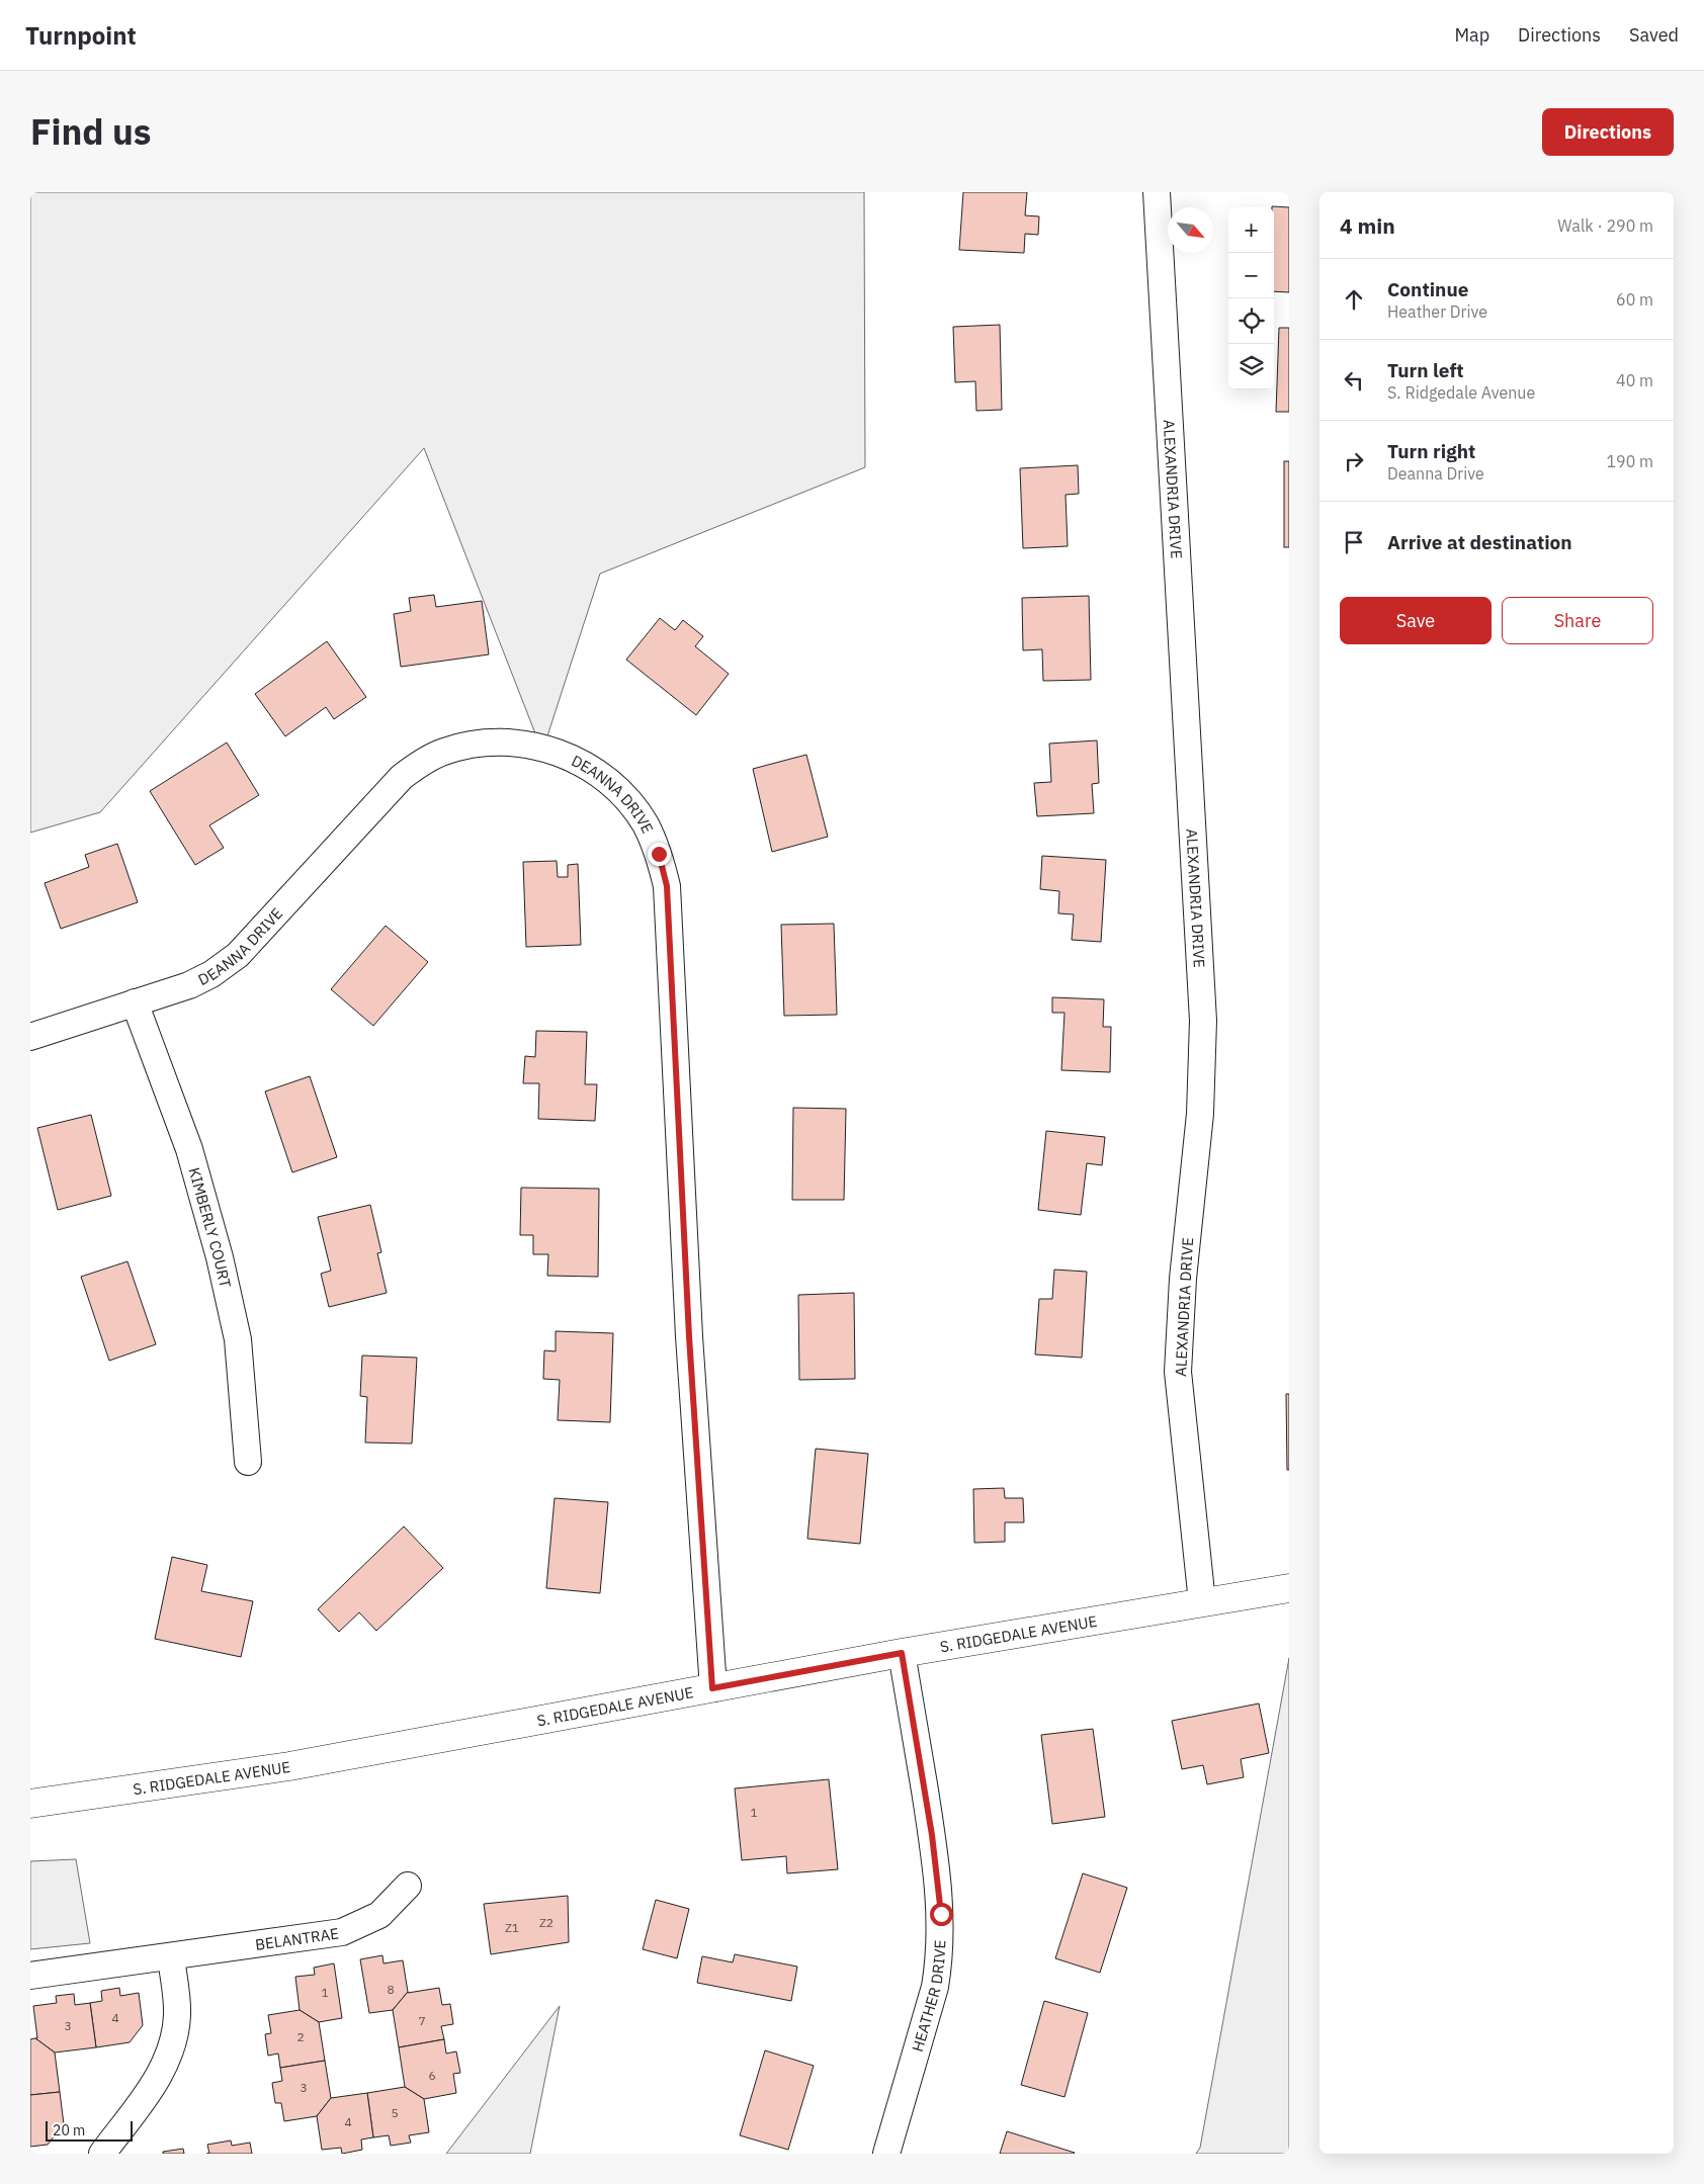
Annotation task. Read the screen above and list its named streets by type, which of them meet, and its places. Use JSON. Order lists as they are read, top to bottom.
{
  "streets": {
    "main road": ["S. RIDGEDALE AVENUE"],
    "street": [
      "ALEXANDRIA DRIVE",
      "DEANNA DRIVE",
      "KIMBERLY COURT",
      "BELANTRAE",
      "HEATHER DRIVE"
    ]
  },
  "crossings": [
    ["ALEXANDRIA DRIVE", "S. RIDGEDALE AVENUE"],
    ["DEANNA DRIVE", "KIMBERLY COURT"],
    ["DEANNA DRIVE", "S. RIDGEDALE AVENUE"],
    ["S. RIDGEDALE AVENUE", "HEATHER DRIVE"]
  ],
  "house_numbers": [
    "1",
    "Z2",
    "Z1",
    "8",
    "1",
    "4",
    "7",
    "3",
    "2",
    "6",
    "3",
    "5",
    "4"
  ],
  "scale_bar": "20 m",
  "north": "bottom right",
  "page": {
    "header": "Turnpoint",
    "nav": ["Map", "Directions", "Saved"],
    "title": "Find us",
    "buttons": [
      "Directions",
      ["Save", "Share"]
    ],
    "heading": ["4 min", "Walk · 290 m"],
    "map_buttons": ["+", "−"],
    "list": [
      ["Continue", "Heather Drive", "60 m"],
      ["Turn left", "S. Ridgedale Avenue", "40 m"],
      ["Turn right", "Deanna Drive", "190 m"],
      "Arrive at destination"
    ],
    "scale": "20 m"
  }
}
